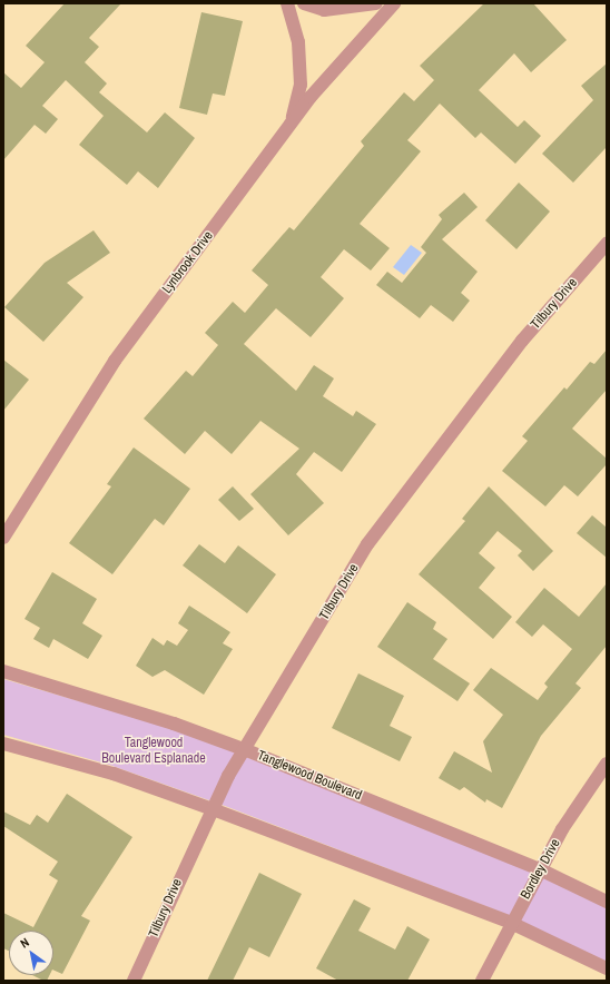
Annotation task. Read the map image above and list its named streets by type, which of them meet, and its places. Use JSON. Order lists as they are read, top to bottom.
{
  "streets": {
    "street": [
      "Lynbrook Drive",
      "Tilbury Drive",
      "Tanglewood Boulevard",
      "Bordley Drive"
    ]
  },
  "crossings": [
    ["Tilbury Drive", "Tanglewood Boulevard"],
    ["Tanglewood Boulevard", "Bordley Drive"]
  ],
  "parks": ["Tanglewood Boulevard Esplanade"],
  "north": "top left"
}
